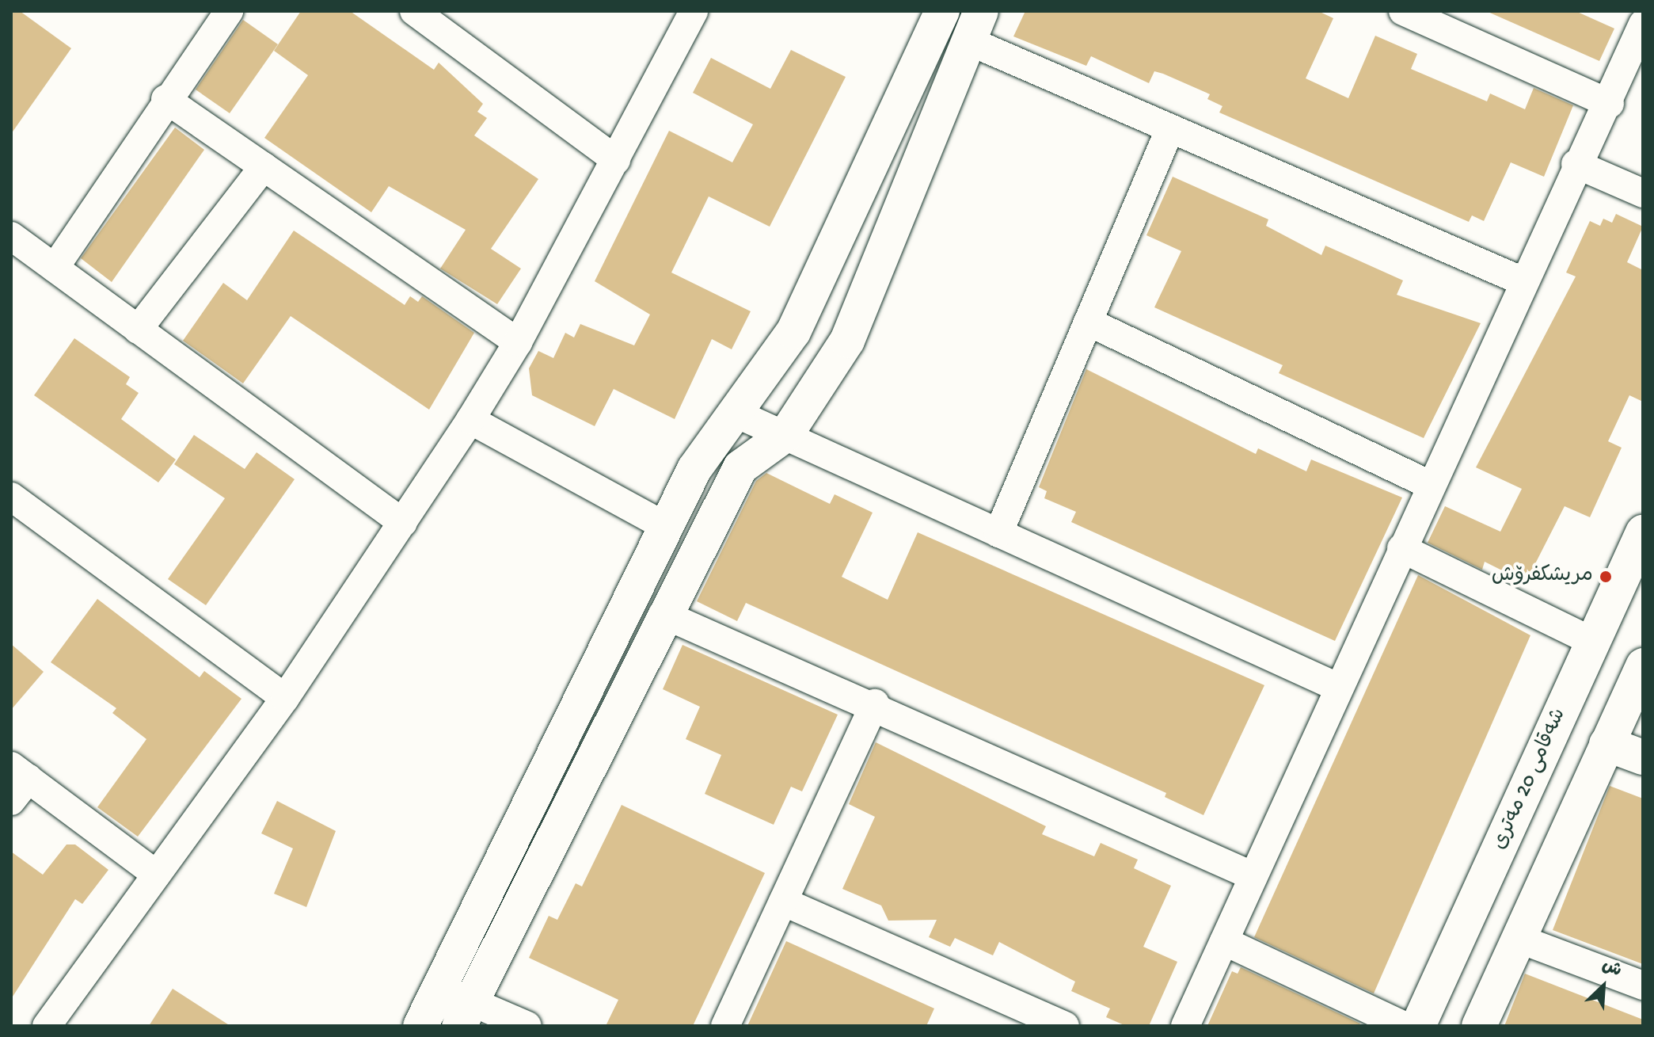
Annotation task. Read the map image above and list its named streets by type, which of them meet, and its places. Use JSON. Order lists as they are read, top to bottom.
{
  "streets": {
    "street": ["شەقامی 20 مەتری"]
  },
  "places": ["مریشکفرۆش"],
  "north": "top right"
}
